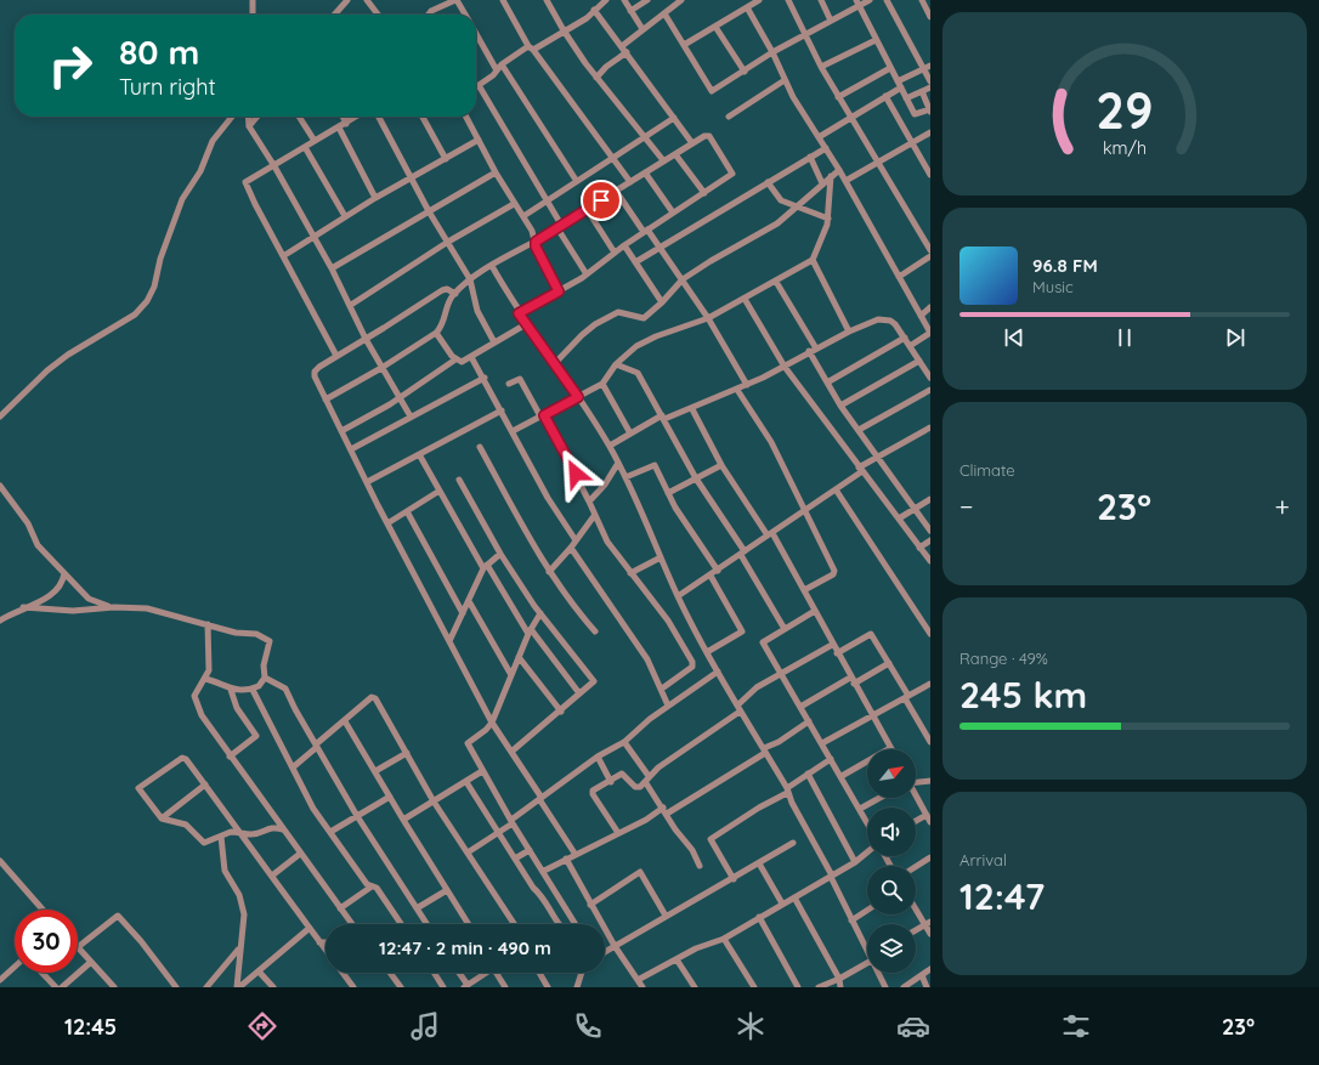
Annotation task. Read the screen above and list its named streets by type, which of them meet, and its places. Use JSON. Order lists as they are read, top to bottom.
{
  "north": "top right",
  "page": {
    "turn": ["80 m", "Turn right"],
    "song": ["96.8 FM", "Music"],
    "tile": [
      "Climate",
      ["Range · 49%", "245 km"],
      ["Arrival", "12:47"]
    ],
    "heat": ["−", "23°", "+"],
    "limit": "30",
    "trip": "12:47 · 2 min · 490 m",
    "tabs": ["12:45", "23°"],
    "gauge": ["29", "km/h"]
  }
}
